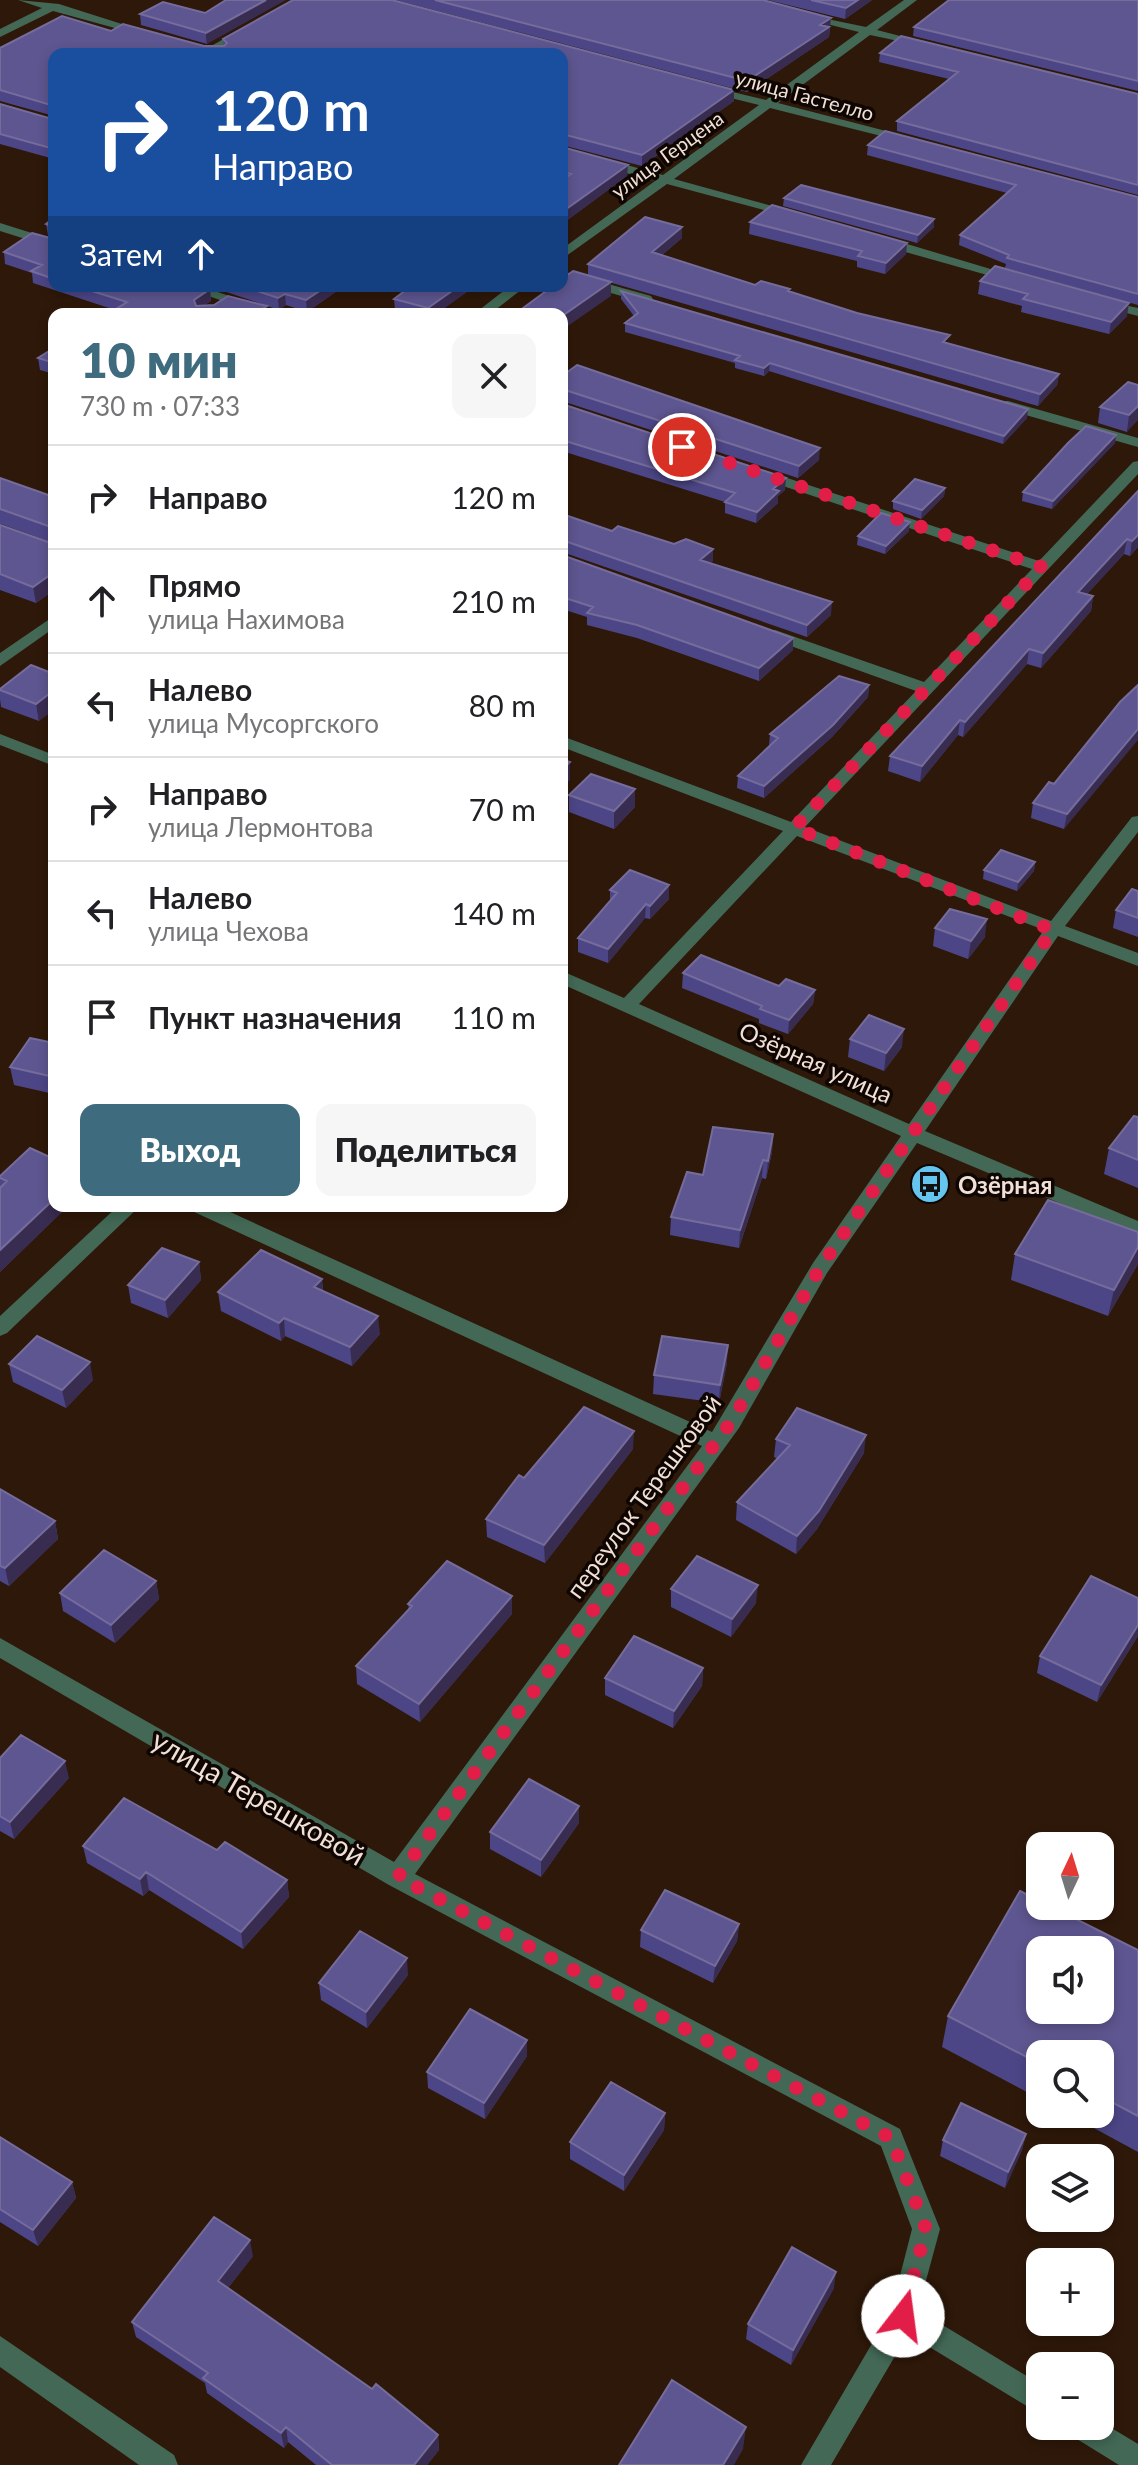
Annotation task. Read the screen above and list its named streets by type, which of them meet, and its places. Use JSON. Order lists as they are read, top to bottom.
{
  "streets": {
    "street": [
      "улица Гастелло",
      "улица Герцена",
      "Озёрная улица",
      "переулок Терешковой",
      "улица Терешковой"
    ]
  },
  "crossings": [
    ["улица Гастелло", "улица Герцена"],
    ["Озёрная улица", "переулок Терешковой"],
    ["переулок Терешковой", "улица Терешковой"]
  ],
  "places": {
    "bus stop": ["Озёрная"]
  },
  "north": "top",
  "page": {
    "turn": ["120 m", "Направо"],
    "then": "Затем",
    "heading": ["10 мин", "730 m · 07:33"],
    "list": [
      {
        "name": "Направо",
        "value": "120 m"
      },
      {
        "name": "Прямо",
        "note": "улица Нахимова",
        "value": "210 m"
      },
      {
        "name": "Налево",
        "note": "улица Мусоргского",
        "value": "80 m"
      },
      {
        "name": "Направо",
        "note": "улица Лермонтова",
        "value": "70 m"
      },
      {
        "name": "Налево",
        "note": "улица Чехова",
        "value": "140 m"
      },
      {
        "name": "Пункт назначения",
        "value": "110 m"
      }
    ],
    "buttons": ["Выход", "Поделиться"],
    "map_buttons": ["+", "−"]
  }
}
